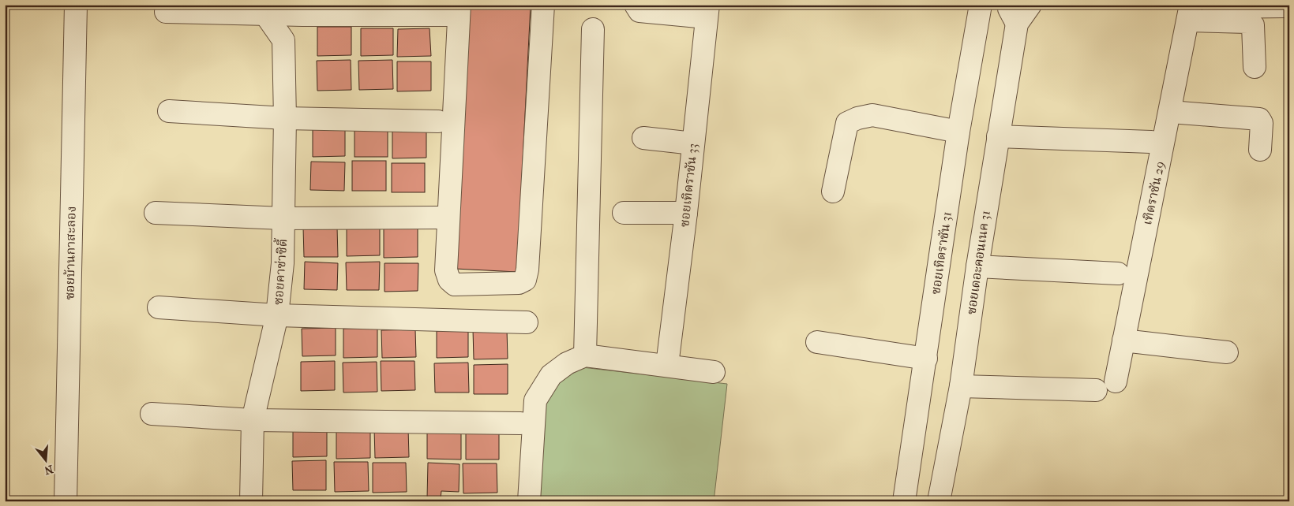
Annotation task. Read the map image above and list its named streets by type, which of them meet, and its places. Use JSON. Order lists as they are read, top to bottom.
{
  "streets": {
    "street": [
      "ซอยเทิดราชัน 33",
      "เทิดราชัน 29",
      "ซอยบ้านกาสะลอง",
      "ซอยเทิดราชัน 31",
      "ซอยเดอะคอนเนค 31",
      "ซอยคาซ่าซิตี้"
    ]
  },
  "north": "bottom"
}
